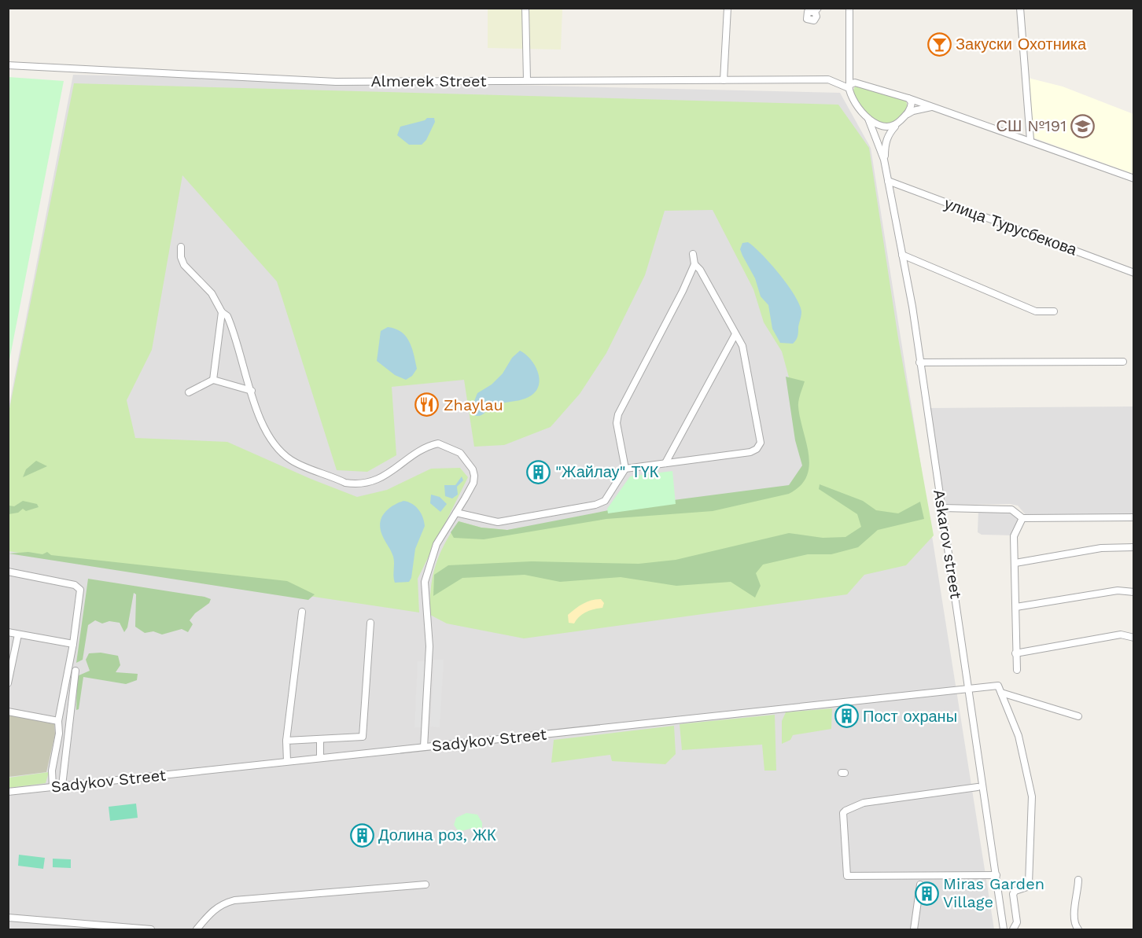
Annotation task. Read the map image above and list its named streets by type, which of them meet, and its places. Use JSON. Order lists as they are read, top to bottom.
{
  "streets": {
    "street": [
      "Almerek Street",
      "улица Турусбекова",
      "Askarov street",
      "Sadykov Street"
    ]
  },
  "crossings": [
    ["улица Турусбекова", "Askarov street"],
    ["Askarov street", "Sadykov Street"]
  ],
  "places": {
    "bar": ["Закуски Охотника"],
    "school or university": ["СШ №191"],
    "restaurant": ["Zhaylau"],
    "building": [
      "\"Жайлау\" ТҮК",
      "Пост охраны",
      "Долина роз, ЖК",
      "Miras Garden Village"
    ]
  }
}
